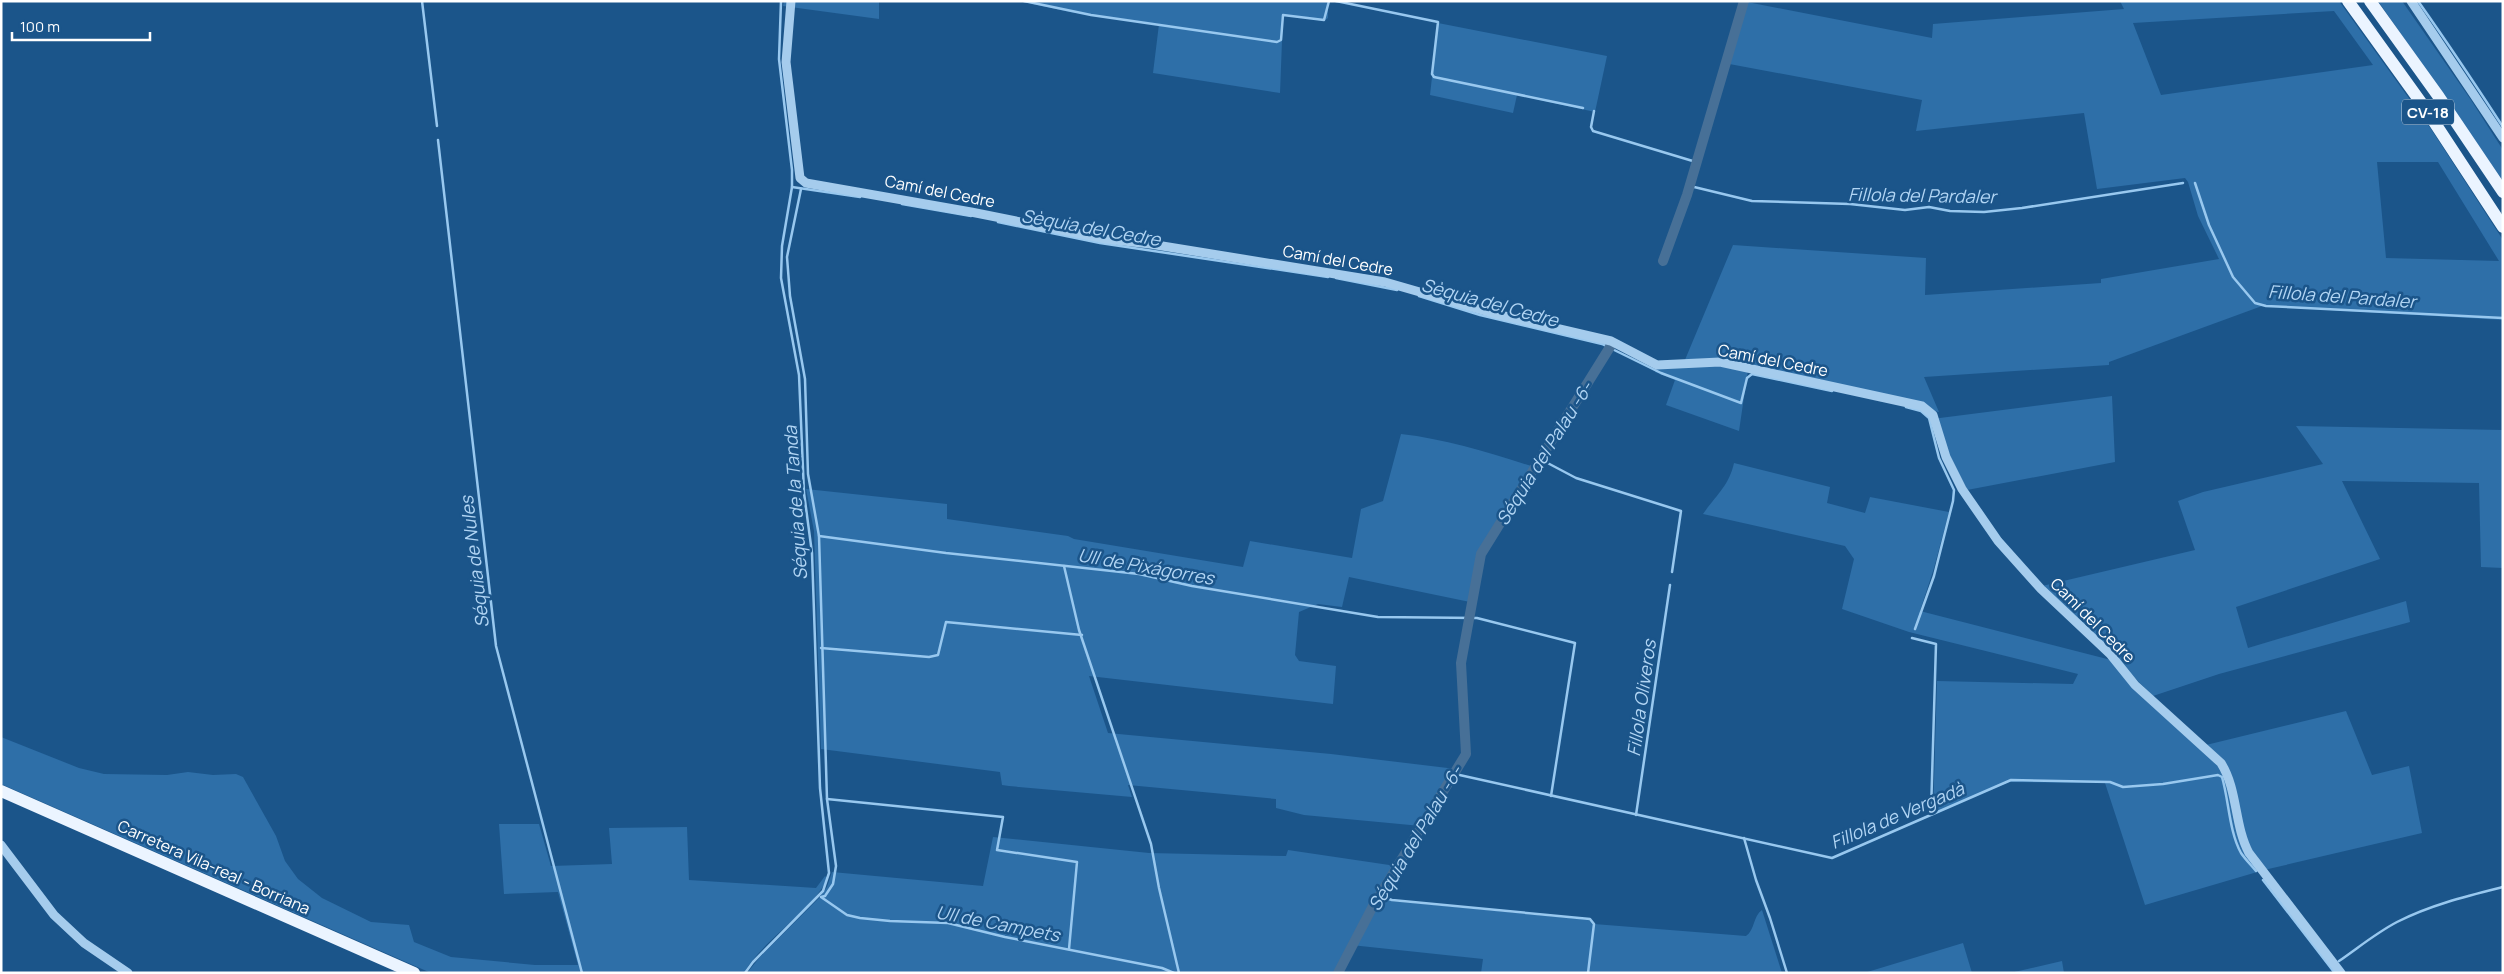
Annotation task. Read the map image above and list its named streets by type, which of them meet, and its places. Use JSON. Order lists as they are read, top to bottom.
{
  "streets": {
    "main road": ["CV-18", "Carretera Vila-real - Borriana"],
    "street": ["Camí del Cedre"]
  },
  "water": [
    "Fillola del Pardaler",
    "Sèquia del Cedre",
    "Séquia del Palau -6-",
    "Séquia de la Tanda",
    "Séquia de Nules",
    "Ull de Pixágorres",
    "Fillola Oliveros",
    "Fillola de Vergadà",
    "Ull de Campets"
  ],
  "scale_bar": "100 m"
}
